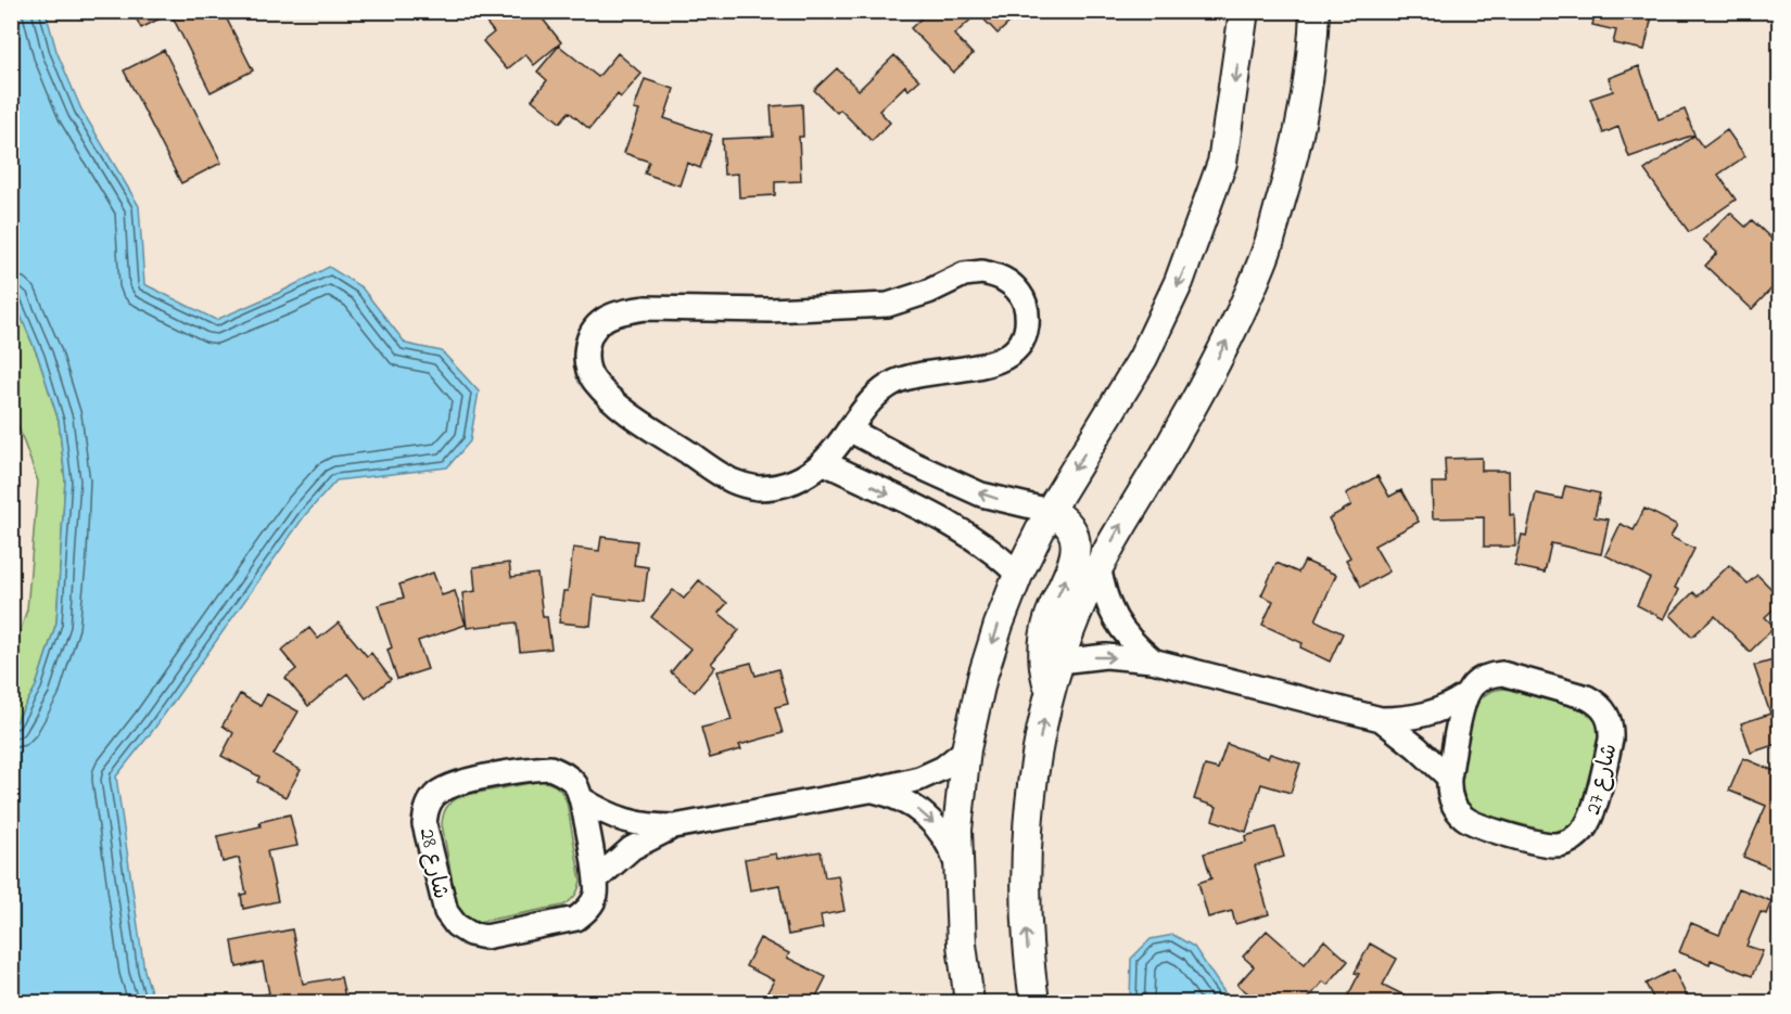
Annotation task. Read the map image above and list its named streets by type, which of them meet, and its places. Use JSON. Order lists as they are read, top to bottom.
{
  "streets": {
    "street": ["شارع 27", "شارع 28"]
  }
}
